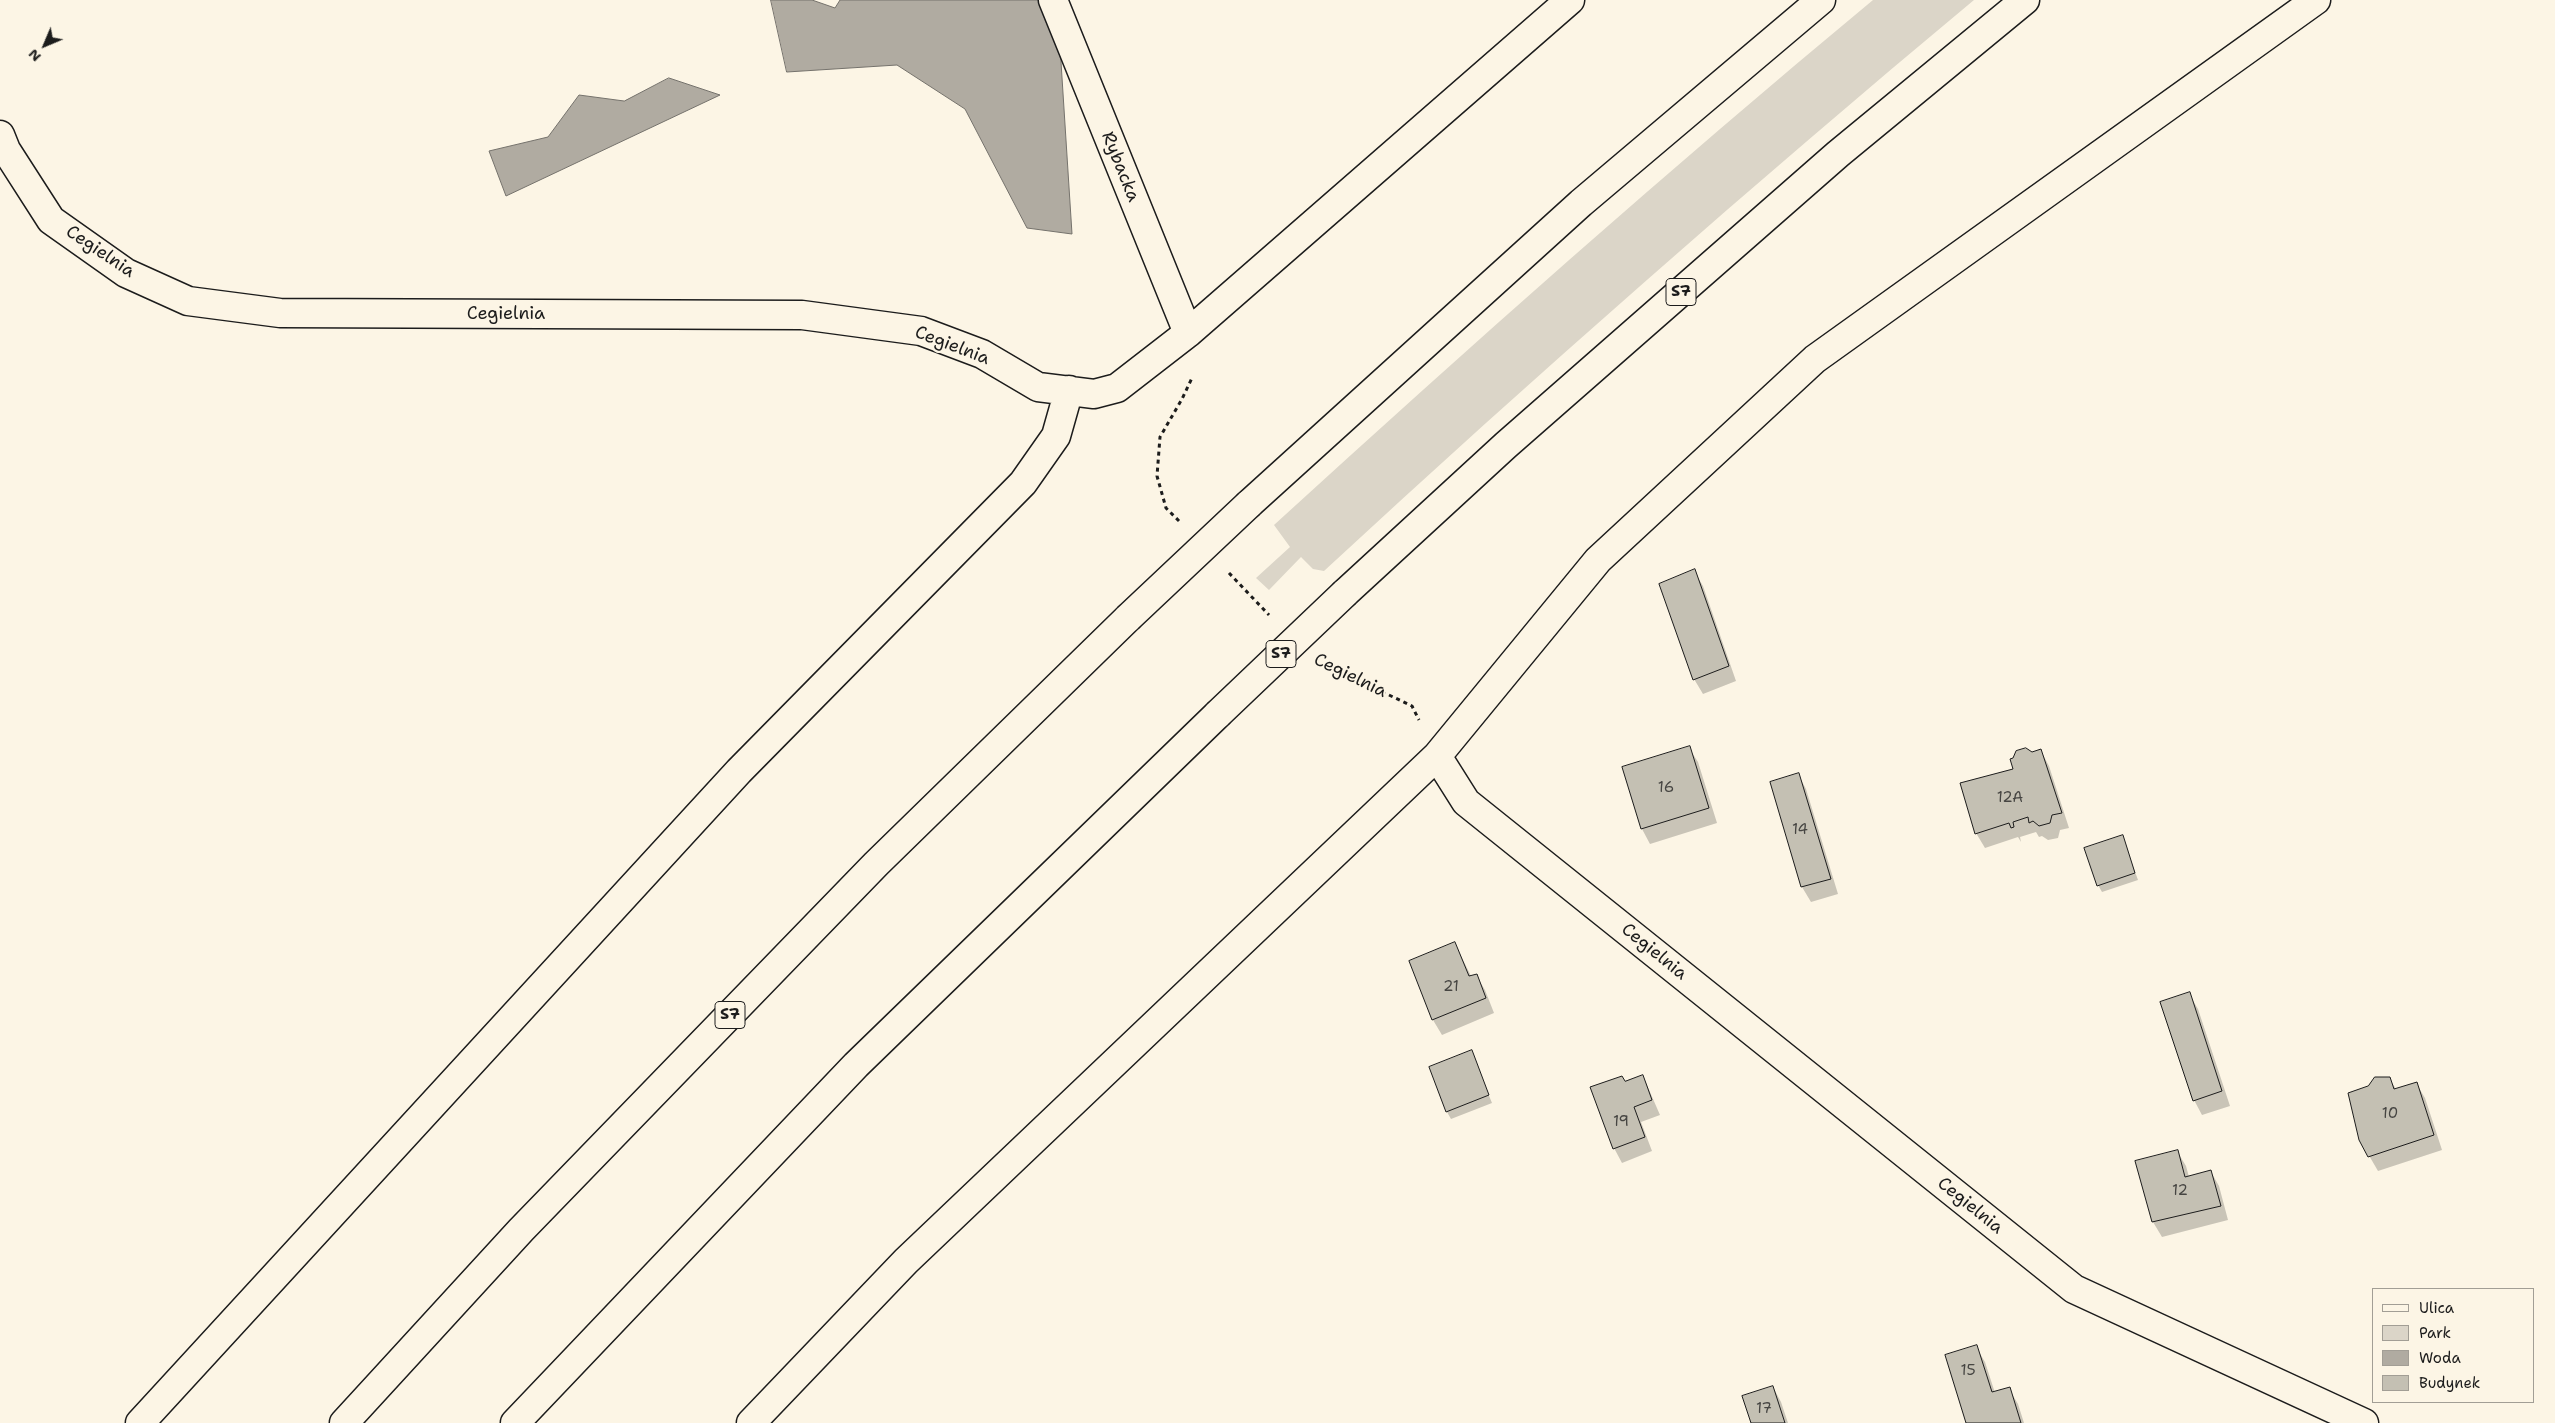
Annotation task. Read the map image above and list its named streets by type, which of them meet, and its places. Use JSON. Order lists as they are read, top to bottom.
{
  "streets": {
    "main road": ["Rybacka", "Cegielnia", "S7"]
  },
  "crossings": [
    ["Rybacka", "Cegielnia"]
  ],
  "house_numbers": [
    "16",
    "12A",
    "14",
    "21",
    "10",
    "19",
    "12",
    "15",
    "17"
  ],
  "legend": [
    "Ulica",
    "Park",
    "Woda",
    "Budynek"
  ],
  "north": "bottom left"
}
